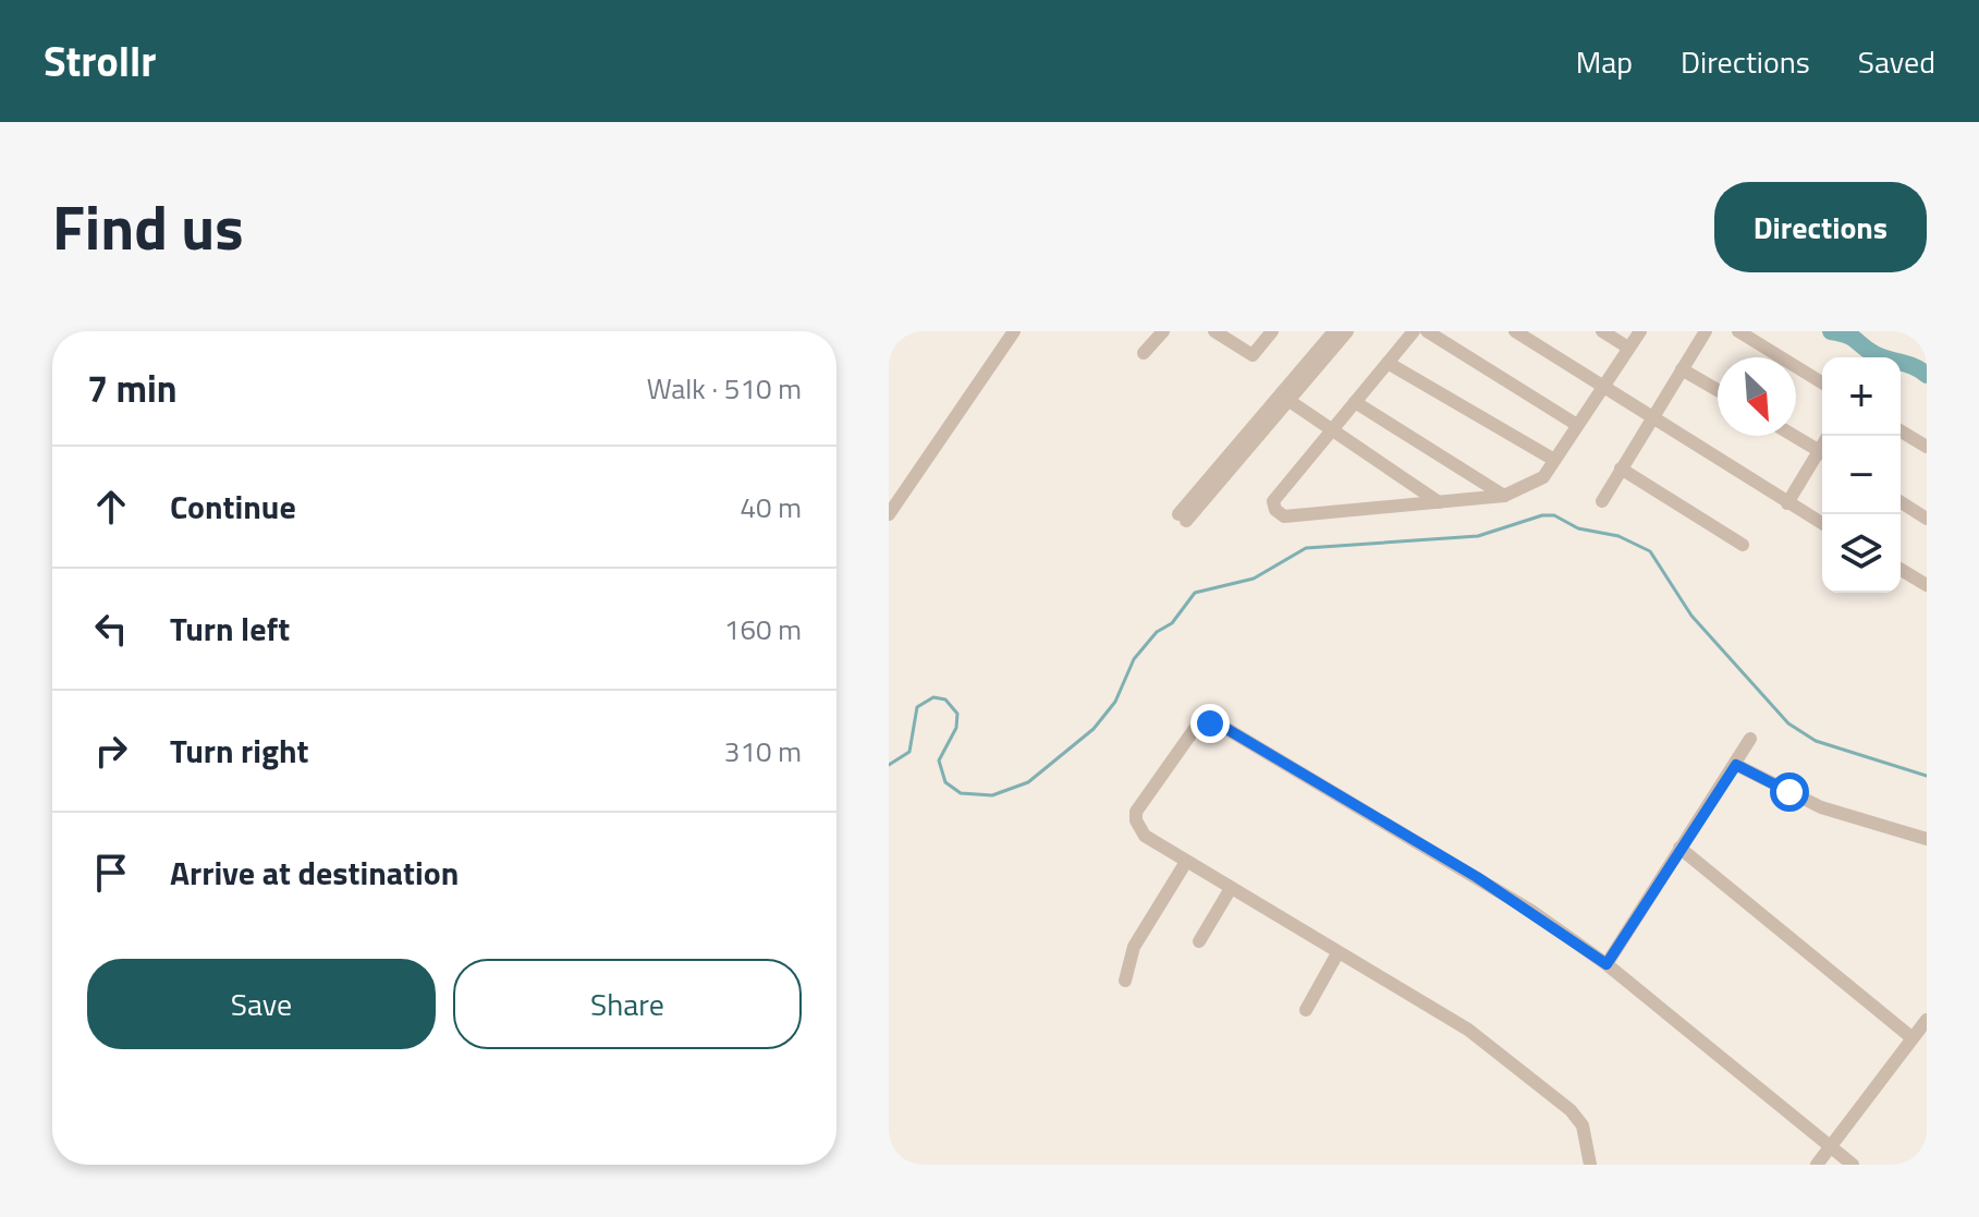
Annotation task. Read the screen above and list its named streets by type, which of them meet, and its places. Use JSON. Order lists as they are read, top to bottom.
{
  "north": "bottom right",
  "page": {
    "header": "Strollr",
    "nav": ["Map", "Directions", "Saved"],
    "title": "Find us",
    "buttons": [
      "Directions",
      ["Save", "Share"]
    ],
    "heading": ["7 min", "Walk · 510 m"],
    "map_buttons": ["+", "−"],
    "list": [
      ["Continue", "40 m"],
      ["Turn left", "160 m"],
      ["Turn right", "310 m"],
      "Arrive at destination"
    ]
  }
}
